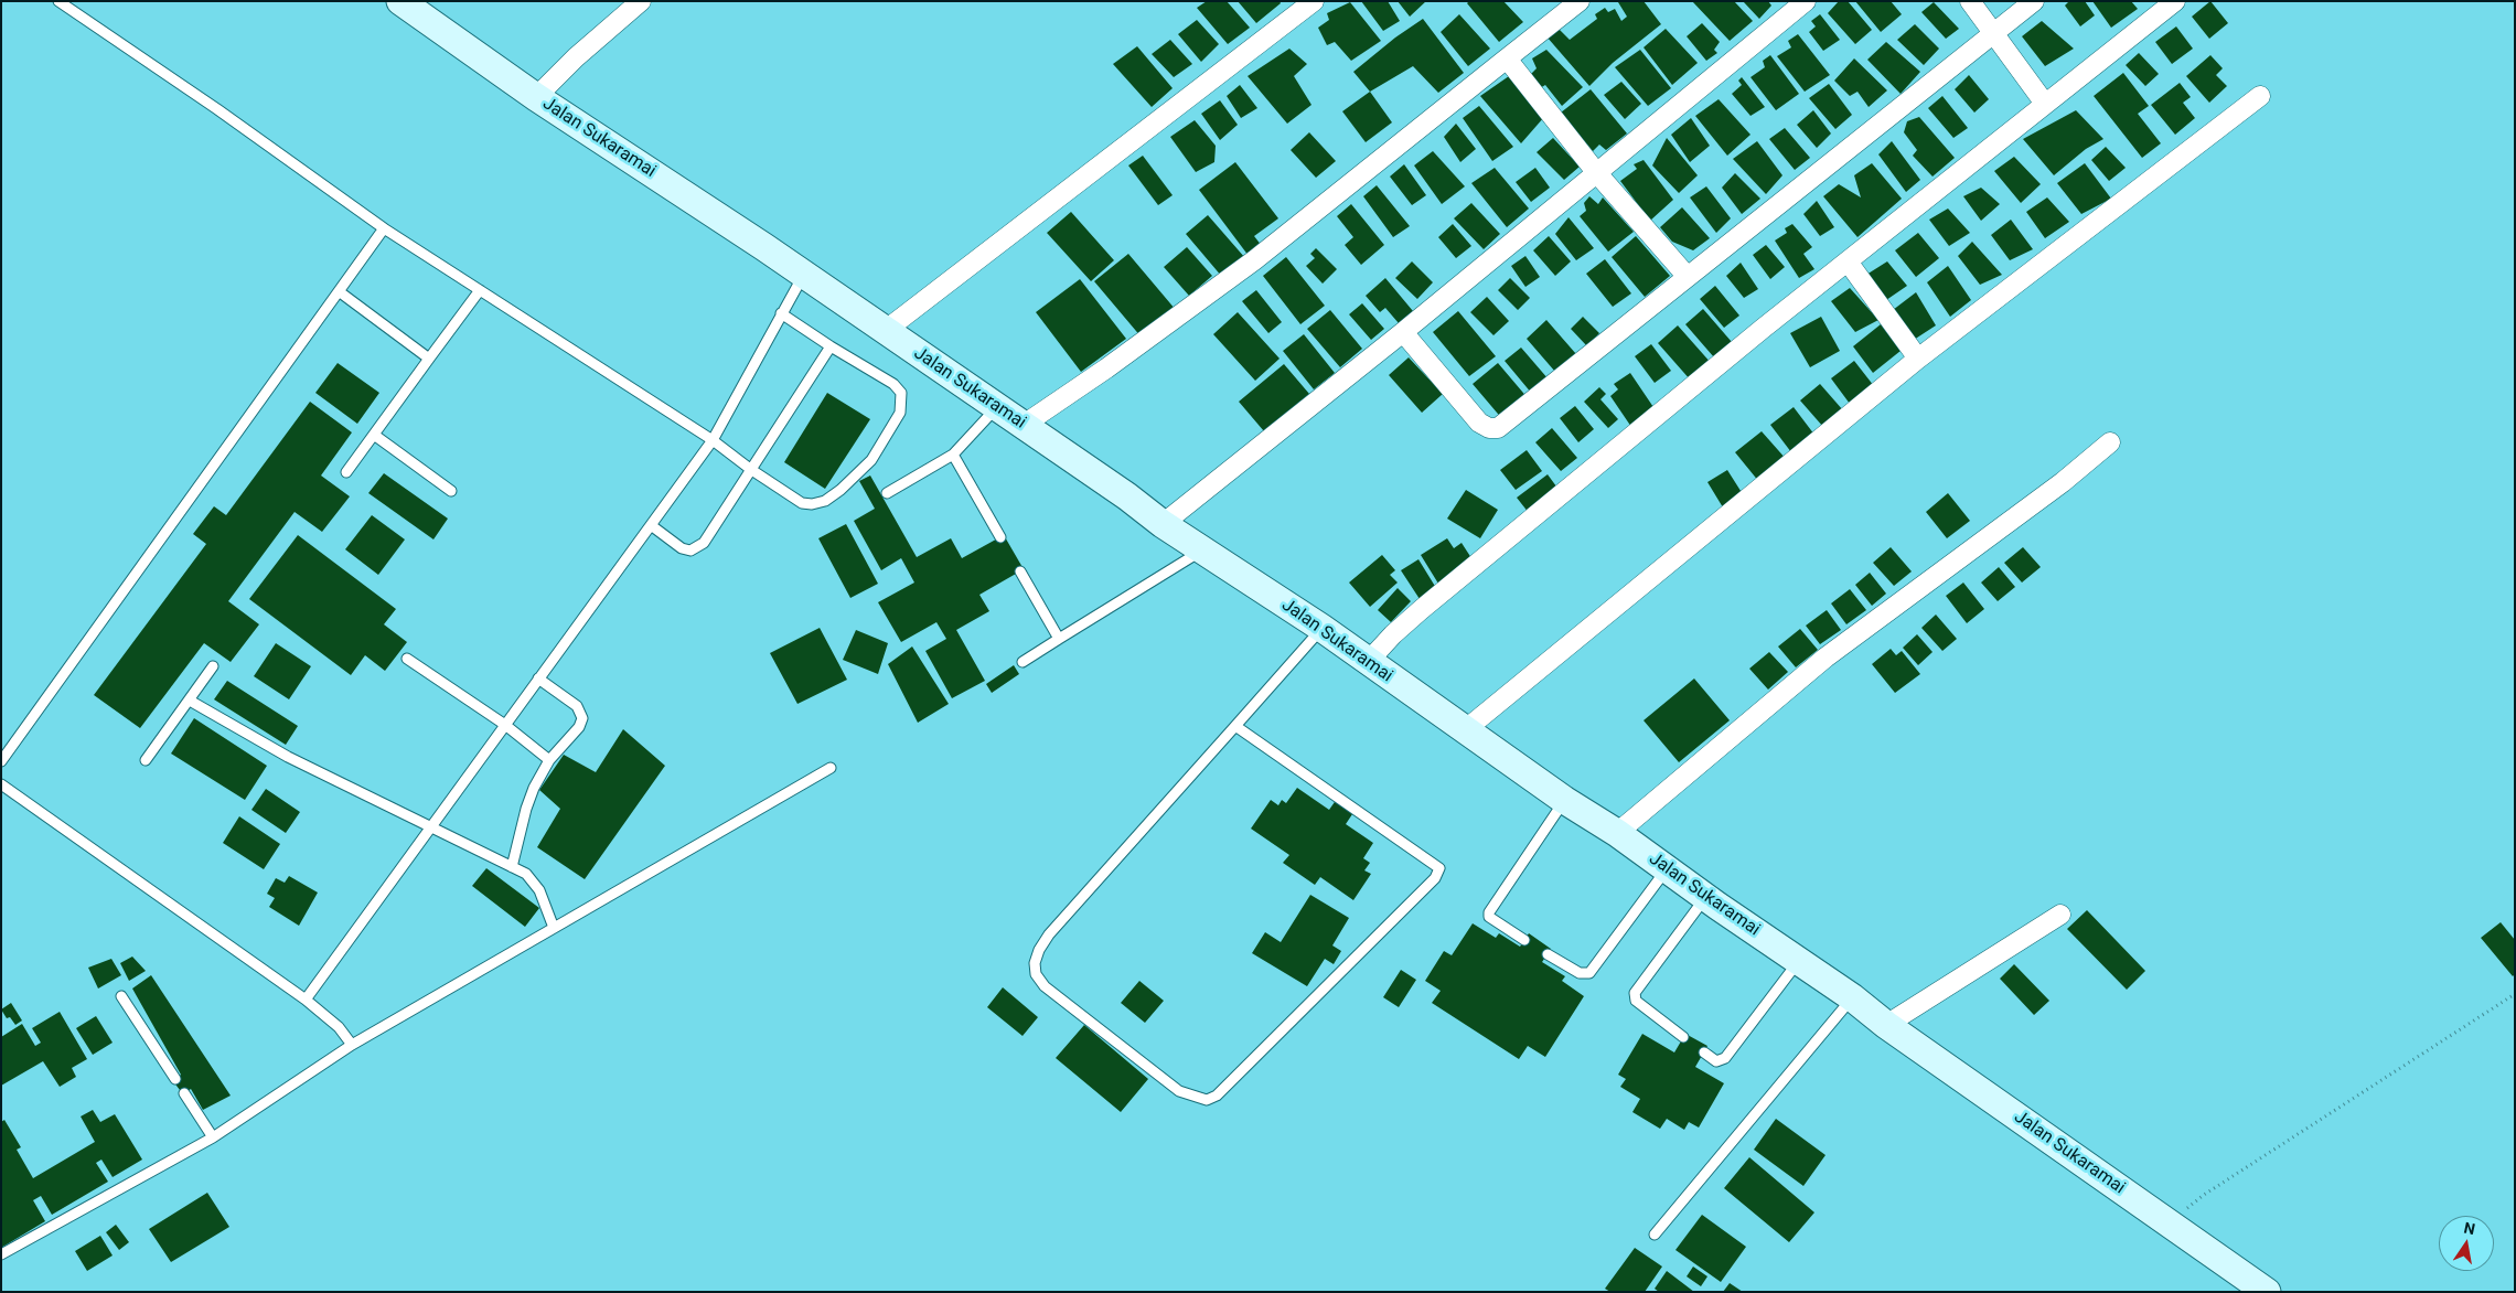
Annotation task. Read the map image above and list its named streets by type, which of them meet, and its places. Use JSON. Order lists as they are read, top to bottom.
{
  "streets": {
    "street": ["Jalan Sukaramai"]
  },
  "north": "top"
}
